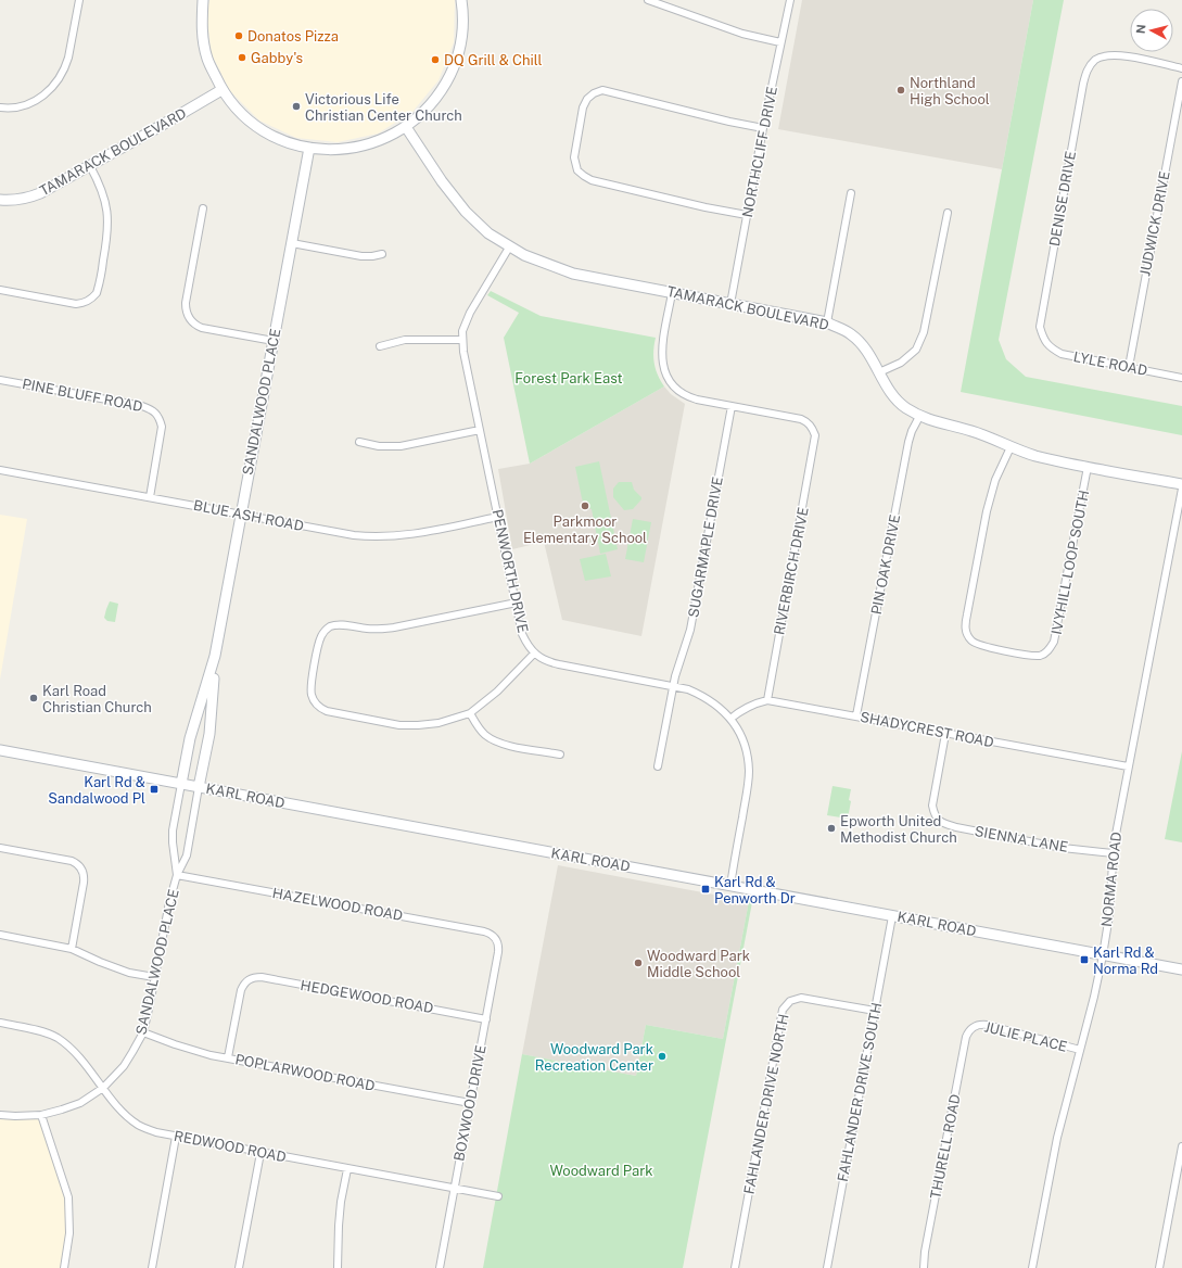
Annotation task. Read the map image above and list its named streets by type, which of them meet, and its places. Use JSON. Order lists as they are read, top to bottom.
{
  "streets": {
    "street": [
      "TAMARACK BOULEVARD",
      "NORTHCLIFF DRIVE",
      "DENISE DRIVE",
      "JUDWICK DRIVE",
      "LYLE ROAD",
      "PINE BLUFF ROAD",
      "SANDALWOOD PLACE",
      "BLUE ASH ROAD",
      "SUGARMAPLE DRIVE",
      "IVYHILL LOOP SOUTH",
      "PIN OAK DRIVE",
      "PENWORTH DRIVE",
      "RIVERBIRCH DRIVE",
      "SHADYCREST ROAD",
      "KARL ROAD",
      "SIENNA LANE",
      "NORMA ROAD",
      "HAZELWOOD ROAD",
      "HEDGEWOOD ROAD",
      "JULIE PLACE",
      "POPLARWOOD ROAD",
      "FAHLANDER DRIVE SOUTH",
      "BOXWOOD DRIVE",
      "FAHLANDER DRIVE NORTH",
      "REDWOOD ROAD",
      "THURELL ROAD"
    ]
  },
  "crossings": [
    ["TAMARACK BOULEVARD", "NORTHCLIFF DRIVE"],
    ["TAMARACK BOULEVARD", "IVYHILL LOOP SOUTH"],
    ["TAMARACK BOULEVARD", "PIN OAK DRIVE"],
    ["TAMARACK BOULEVARD", "PENWORTH DRIVE"],
    ["DENISE DRIVE", "LYLE ROAD"],
    ["JUDWICK DRIVE", "LYLE ROAD"],
    ["PINE BLUFF ROAD", "BLUE ASH ROAD"],
    ["SANDALWOOD PLACE", "BLUE ASH ROAD"],
    ["SANDALWOOD PLACE", "KARL ROAD"],
    ["SANDALWOOD PLACE", "HAZELWOOD ROAD"],
    ["SANDALWOOD PLACE", "POPLARWOOD ROAD"],
    ["SANDALWOOD PLACE", "REDWOOD ROAD"],
    ["BLUE ASH ROAD", "PENWORTH DRIVE"],
    ["SUGARMAPLE DRIVE", "RIVERBIRCH DRIVE"],
    ["PIN OAK DRIVE", "SHADYCREST ROAD"],
    ["RIVERBIRCH DRIVE", "SHADYCREST ROAD"],
    ["SHADYCREST ROAD", "SIENNA LANE"],
    ["SHADYCREST ROAD", "NORMA ROAD"],
    ["KARL ROAD", "NORMA ROAD"],
    ["KARL ROAD", "FAHLANDER DRIVE SOUTH"],
    ["SIENNA LANE", "NORMA ROAD"],
    ["NORMA ROAD", "JULIE PLACE"],
    ["HAZELWOOD ROAD", "BOXWOOD DRIVE"],
    ["HEDGEWOOD ROAD", "POPLARWOOD ROAD"],
    ["HEDGEWOOD ROAD", "BOXWOOD DRIVE"],
    ["JULIE PLACE", "THURELL ROAD"],
    ["POPLARWOOD ROAD", "BOXWOOD DRIVE"],
    ["FAHLANDER DRIVE SOUTH", "FAHLANDER DRIVE NORTH"],
    ["BOXWOOD DRIVE", "REDWOOD ROAD"]
  ],
  "parks": ["Forest Park East", "Woodward Park"],
  "places": {
    "other": [
      "Donatos Pizza",
      "Gabby's",
      "DQ Grill & Chill",
      "Northland High School",
      "Victorious Life Christian Center Church",
      "Parkmoor Elementary School",
      "Karl Road Christian Church",
      "Epworth United Methodist Church",
      "Woodward Park Middle School",
      "Woodward Park Recreation Center"
    ],
    "transit": ["Karl Rd & Sandalwood Pl", "Karl Rd & Penworth Dr", "Karl Rd & Norma Rd"]
  },
  "north": "left"
}
